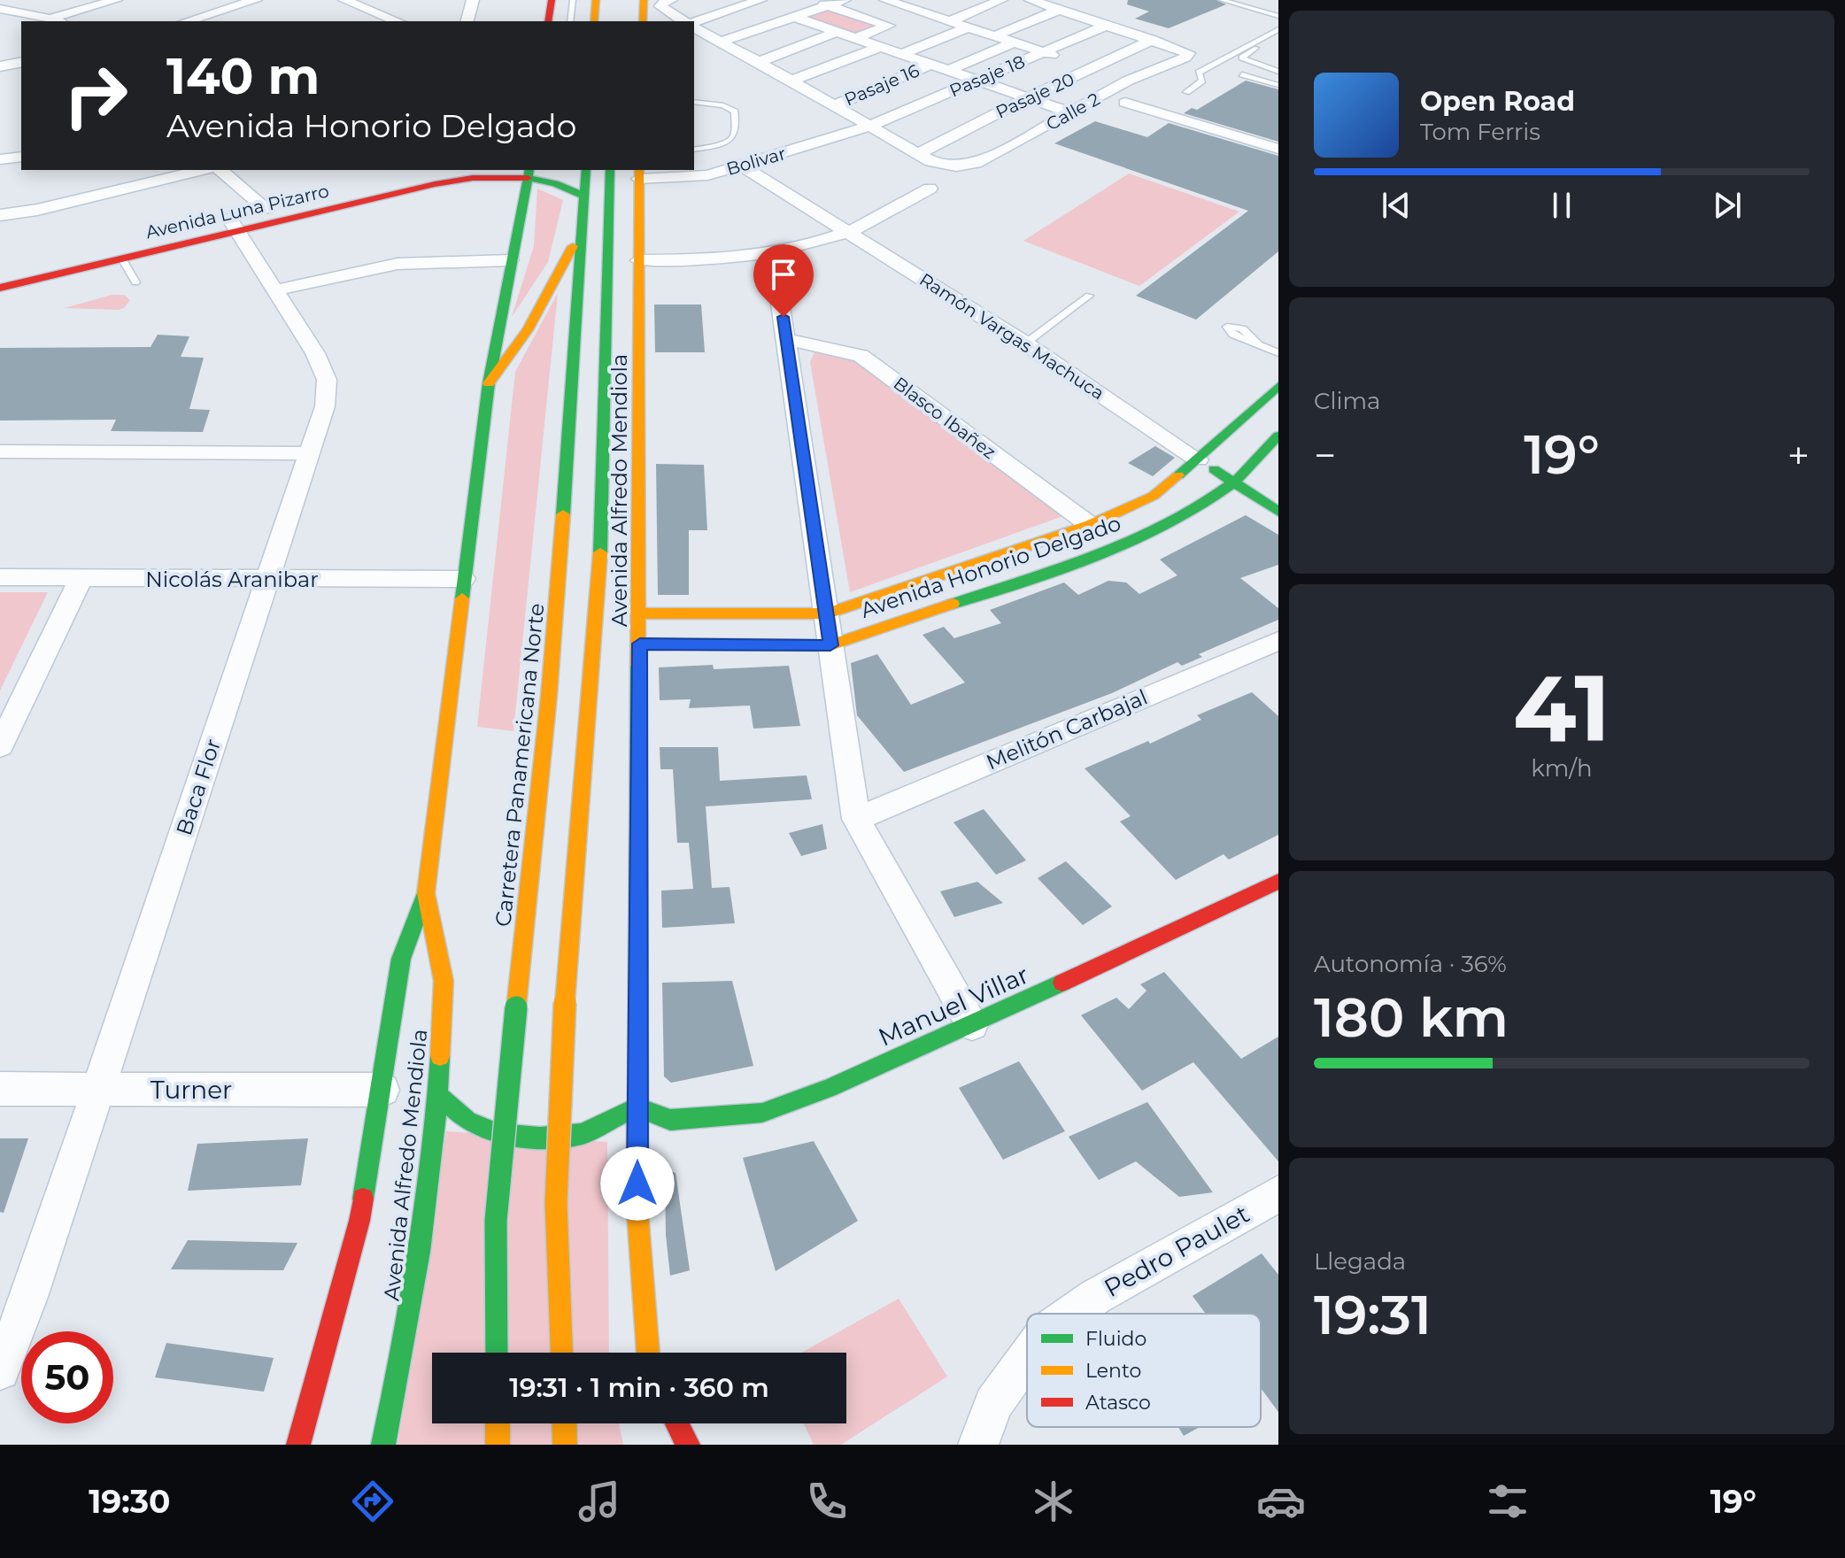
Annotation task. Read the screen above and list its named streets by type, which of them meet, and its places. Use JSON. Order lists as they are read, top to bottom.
{
  "streets": {
    "main road": [
      "Avenida Luna Pizarro",
      "Ramón Vargas Machuca",
      "Avenida Alfredo Mendiola",
      "Avenida Honorio Delgado",
      "Carretera Panamericana Norte",
      "Manuel Villar"
    ],
    "street": [
      "Pasaje 18",
      "Pasaje 16",
      "Pasaje 20",
      "Calle 2",
      "Bolivar",
      "Blasco Ibañez",
      "Nicolás Aranibar",
      "Melitón Carbajal",
      "Baca Flor",
      "Turner",
      "Pedro Paulet"
    ]
  },
  "crossings": [
    ["Pasaje 18", "Bolivar"],
    ["Pasaje 20", "Calle 2"],
    ["Bolivar", "Ramón Vargas Machuca"],
    ["Bolivar", "Avenida Alfredo Mendiola"],
    ["Avenida Luna Pizarro", "Avenida Alfredo Mendiola"],
    ["Avenida Luna Pizarro", "Carretera Panamericana Norte"],
    ["Avenida Luna Pizarro", "Baca Flor"],
    ["Ramón Vargas Machuca", "Avenida Honorio Delgado"],
    ["Blasco Ibañez", "Avenida Honorio Delgado"],
    ["Avenida Alfredo Mendiola", "Avenida Honorio Delgado"],
    ["Avenida Alfredo Mendiola", "Nicolás Aranibar"],
    ["Avenida Alfredo Mendiola", "Manuel Villar"],
    ["Nicolás Aranibar", "Baca Flor"],
    ["Baca Flor", "Turner"]
  ],
  "legend": ["Fluido", "Lento", "Atasco"],
  "page": {
    "turn": ["140 m", "Avenida Honorio Delgado"],
    "song": ["Open Road", "Tom Ferris"],
    "tile": [
      "Clima",
      ["41", "km/h"],
      ["Autonomía · 36%", "180 km"],
      ["Llegada", "19:31"]
    ],
    "heat": ["−", "19°", "+"],
    "limit": "50",
    "trip": "19:31 · 1 min · 360 m",
    "tabs": ["19:30", "19°"]
  }
}
